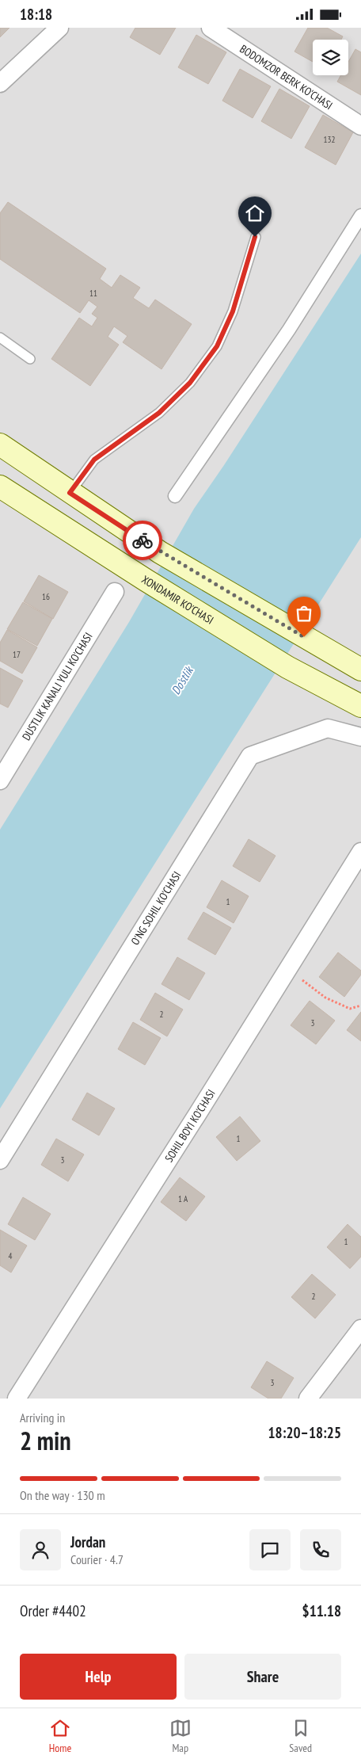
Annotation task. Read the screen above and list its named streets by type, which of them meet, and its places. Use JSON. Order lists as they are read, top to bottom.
{
  "streets": {
    "main road": ["XONDAMIR KO'CHASI"],
    "street": [
      "BODOMZOR BERK KO'CHASI",
      "DUSTLIK KANALI YULI KO'CHASI",
      "O'NG SOHIL KO'CHASI",
      "SOHIL BOYI KO'CHASI"
    ]
  },
  "water": ["Do'stlik"],
  "house_numbers": [
    "132",
    "11",
    "16",
    "17",
    "1",
    "2",
    "3",
    "1",
    "3",
    "1 А",
    "1",
    "4",
    "2",
    "3"
  ],
  "page": {
    "status": "18:18",
    "heading": ["2 min", "Arriving in", "18:20–18:25"],
    "panel": [
      "Jordan",
      "Courier · 4.7",
      "Order #4402",
      "$11.18"
    ],
    "bar": "On the way · 130 m",
    "buttons": ["Help", "Share"],
    "tabs": ["Home", "Map", "Saved"]
  }
}
